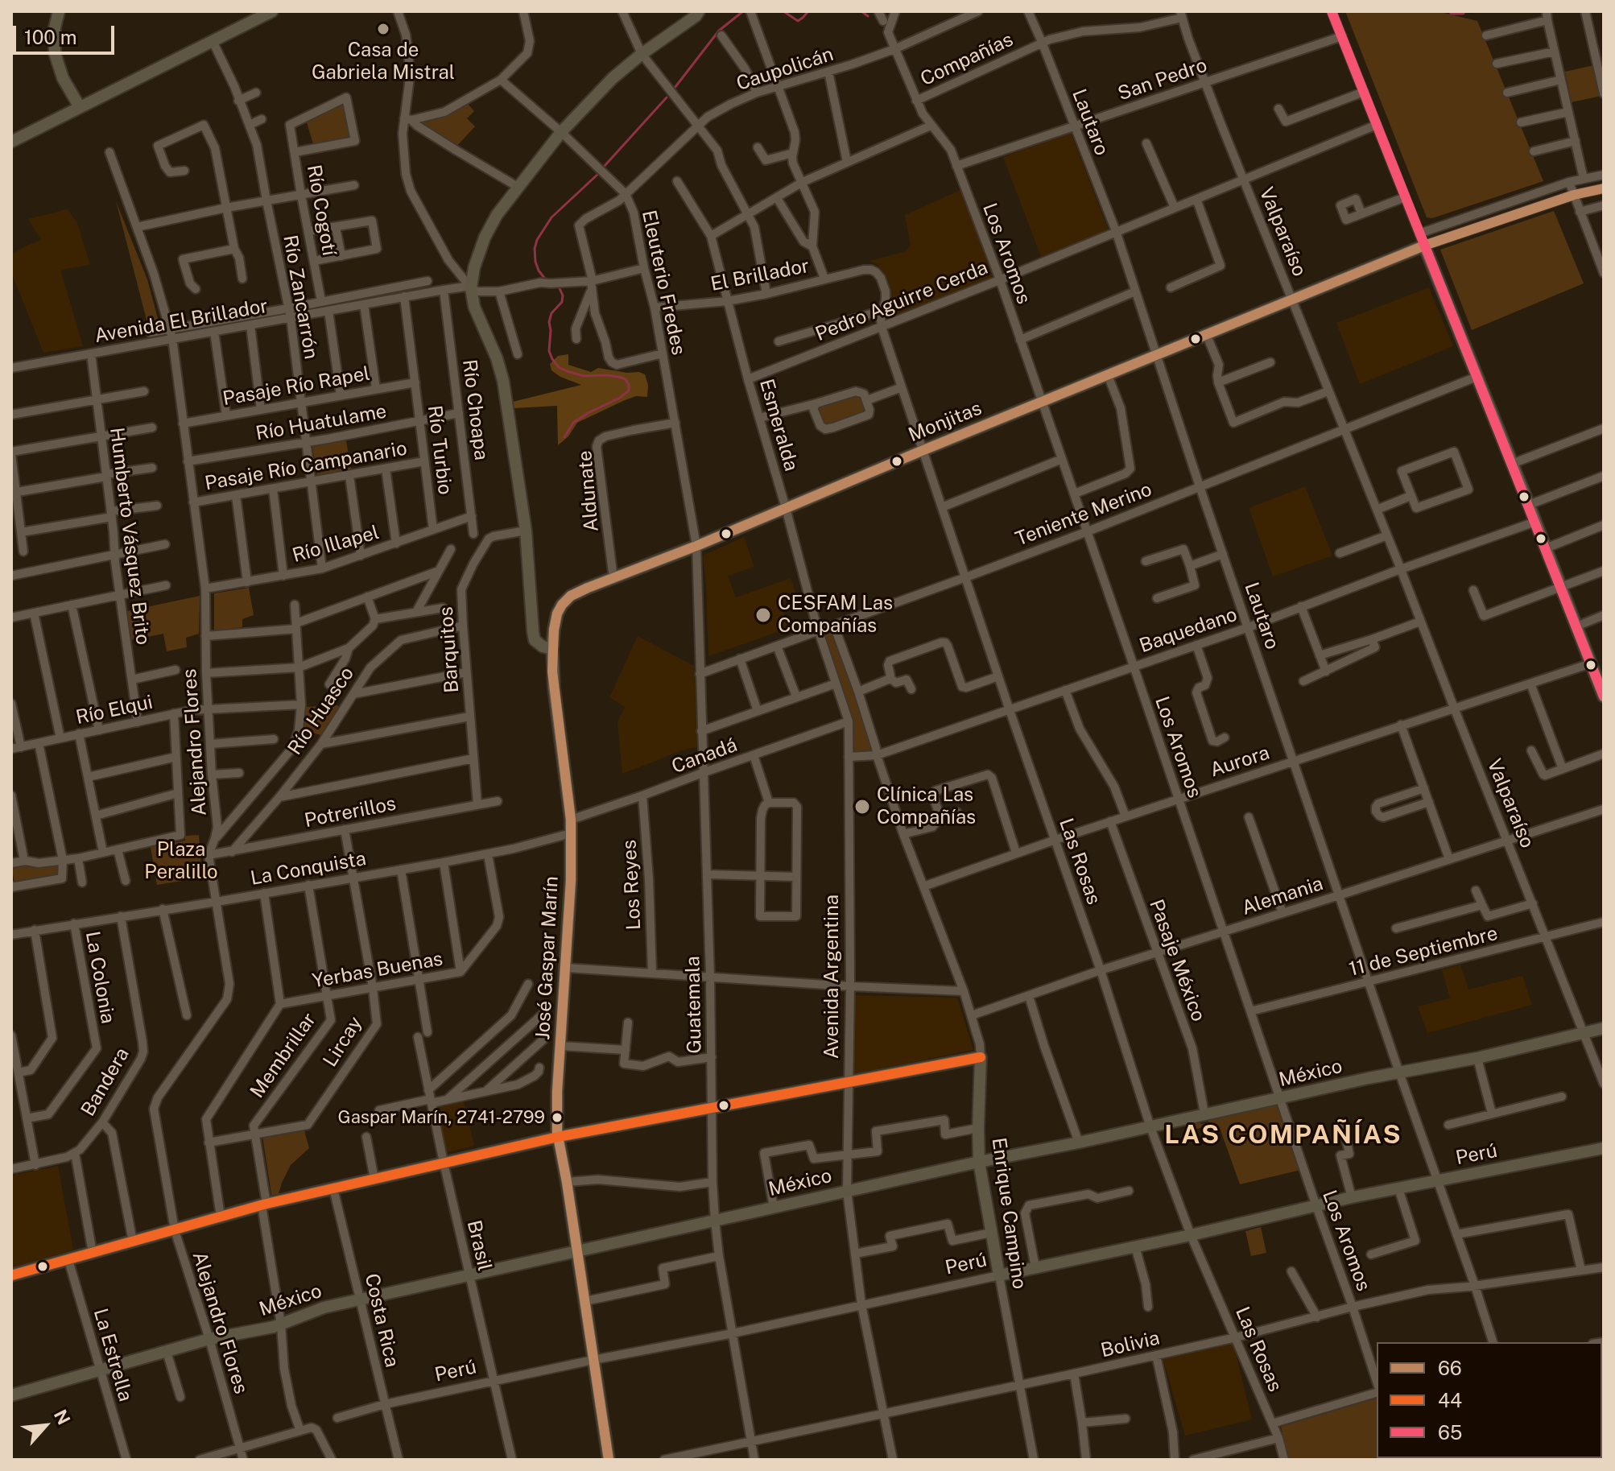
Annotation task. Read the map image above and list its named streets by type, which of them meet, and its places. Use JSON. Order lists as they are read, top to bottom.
{
  "streets": {
    "main road": [
      "Monjitas",
      "José Gaspar Marín",
      "México",
      "Perú",
      "Enrique Campino"
    ],
    "street": [
      "Compañías",
      "Caupolicán",
      "San Pedro",
      "Lautaro",
      "Río Cogotí",
      "Valparaíso",
      "Los Aromos",
      "El Brillador",
      "Eleuterio Fredes",
      "Río Zancarrón",
      "Pedro Aguirre Cerda",
      "Avenida El Brillador",
      "Pasaje Río Rapel",
      "Río Choapa",
      "Río Huatulame",
      "Esmeralda",
      "Río Turbio",
      "Pasaje Río Campanario",
      "Aldunate",
      "Teniente Merino",
      "Humberto Vásquez Brito",
      "Río Illapel",
      "Baquedano",
      "Barquitos",
      "Río Elqui",
      "Río Huasco",
      "Alejandro Flores",
      "Canadá",
      "Aurora",
      "Potrerillos",
      "Las Rosas",
      "La Conquista",
      "Los Reyes",
      "Alemania",
      "11 de Septiembre",
      "Pasaje México",
      "Yerbas Buenas",
      "Avenida Argentina",
      "La Colonia",
      "Guatemala",
      "Lircay",
      "Membrillar",
      "Bandera",
      "Brasil",
      "Costa Rica",
      "Bolivia",
      "La Estrella"
    ]
  },
  "crossings": [
    ["Compañías", "Lautaro"],
    ["Compañías", "Valparaíso"],
    ["Compañías", "Los Aromos"],
    ["Caupolicán", "Los Aromos"],
    ["Caupolicán", "Eleuterio Fredes"],
    ["San Pedro", "Lautaro"],
    ["San Pedro", "Valparaíso"],
    ["San Pedro", "Los Aromos"],
    ["Lautaro", "Pedro Aguirre Cerda"],
    ["Lautaro", "Monjitas"],
    ["Lautaro", "Teniente Merino"],
    ["Lautaro", "Baquedano"],
    ["Lautaro", "Aurora"],
    ["Lautaro", "Alemania"],
    ["Lautaro", "11 de Septiembre"],
    ["Lautaro", "México"],
    ["Lautaro", "Perú"],
    ["Lautaro", "Bolivia"],
    ["Río Cogotí", "Avenida El Brillador"],
    ["Valparaíso", "Pedro Aguirre Cerda"],
    ["Valparaíso", "Monjitas"],
    ["Valparaíso", "Teniente Merino"],
    ["Valparaíso", "Baquedano"],
    ["Valparaíso", "Aurora"],
    ["Valparaíso", "Alemania"],
    ["Valparaíso", "11 de Septiembre"],
    ["Valparaíso", "México"],
    ["Los Aromos", "Pedro Aguirre Cerda"],
    ["Los Aromos", "Monjitas"],
    ["Los Aromos", "Teniente Merino"],
    ["Los Aromos", "Baquedano"],
    ["Los Aromos", "Aurora"],
    ["Los Aromos", "Alemania"],
    ["Los Aromos", "11 de Septiembre"],
    ["Los Aromos", "México"],
    ["Los Aromos", "Perú"],
    ["Los Aromos", "Bolivia"],
    ["El Brillador", "Eleuterio Fredes"],
    ["El Brillador", "Esmeralda"],
    ["El Brillador", "Las Rosas"],
    ["Eleuterio Fredes", "Monjitas"],
    ["Eleuterio Fredes", "Aldunate"],
    ["Eleuterio Fredes", "Guatemala"],
    ["Río Zancarrón", "Avenida El Brillador"],
    ["Río Zancarrón", "Pasaje Río Rapel"],
    ["Río Zancarrón", "Río Huatulame"],
    ["Río Zancarrón", "Pasaje Río Campanario"],
    ["Río Zancarrón", "Río Illapel"],
    ["Pedro Aguirre Cerda", "Esmeralda"],
    ["Pedro Aguirre Cerda", "Las Rosas"],
    ["Avenida El Brillador", "Río Choapa"],
    ["Avenida El Brillador", "Río Turbio"],
    ["Avenida El Brillador", "Humberto Vásquez Brito"],
    ["Avenida El Brillador", "Alejandro Flores"],
    ["Pasaje Río Rapel", "Río Turbio"],
    ["Pasaje Río Rapel", "Alejandro Flores"],
    ["Río Choapa", "Río Huatulame"],
    ["Río Choapa", "Río Illapel"],
    ["Monjitas", "Esmeralda"],
    ["Monjitas", "Aldunate"],
    ["Monjitas", "Las Rosas"],
    ["Monjitas", "José Gaspar Marín"],
    ["Monjitas", "Guatemala"],
    ["Río Huatulame", "Río Turbio"],
    ["Río Huatulame", "Alejandro Flores"],
    ["Esmeralda", "Teniente Merino"],
    ["Esmeralda", "Canadá"],
    ["Esmeralda", "Avenida Argentina"],
    ["Río Turbio", "Pasaje Río Campanario"],
    ["Río Turbio", "Río Illapel"],
    ["Pasaje Río Campanario", "Alejandro Flores"],
    ["Teniente Merino", "Las Rosas"],
    ["Teniente Merino", "Guatemala"],
    ["Teniente Merino", "Enrique Campino"],
    ["Humberto Vásquez Brito", "Río Elqui"],
    ["Río Illapel", "Alejandro Flores"],
    ["Baquedano", "Las Rosas"],
    ["Baquedano", "Avenida Argentina"],
    ["Baquedano", "Enrique Campino"],
    ["Barquitos", "Río Huasco"],
    ["Barquitos", "Potrerillos"],
    ["Río Elqui", "Alejandro Flores"],
    ["Río Huasco", "Potrerillos"],
    ["Alejandro Flores", "Potrerillos"],
    ["Alejandro Flores", "La Conquista"],
    ["Alejandro Flores", "México"],
    ["Canadá", "Los Reyes"],
    ["Canadá", "José Gaspar Marín"],
    ["Canadá", "Avenida Argentina"],
    ["Canadá", "Guatemala"],
    ["Aurora", "Las Rosas"],
    ["Aurora", "Pasaje México"],
    ["Aurora", "Enrique Campino"],
    ["Potrerillos", "Lircay"],
    ["Las Rosas", "Alemania"],
    ["Las Rosas", "México"],
    ["Las Rosas", "Perú"],
    ["Las Rosas", "Bolivia"],
    ["La Conquista", "José Gaspar Marín"],
    ["La Conquista", "Yerbas Buenas"],
    ["La Conquista", "La Colonia"],
    ["La Conquista", "Lircay"],
    ["La Conquista", "Membrillar"],
    ["La Conquista", "Bandera"],
    ["Alemania", "Pasaje México"],
    ["Alemania", "Enrique Campino"],
    ["José Gaspar Marín", "México"],
    ["José Gaspar Marín", "Perú"],
    ["José Gaspar Marín", "Brasil"],
    ["Pasaje México", "México"],
    ["Yerbas Buenas", "Lircay"],
    ["Yerbas Buenas", "Membrillar"],
    ["Avenida Argentina", "México"],
    ["Avenida Argentina", "Perú"],
    ["Avenida Argentina", "Bolivia"],
    ["Guatemala", "México"],
    ["Guatemala", "Perú"],
    ["Guatemala", "Bolivia"],
    ["Lircay", "Membrillar"],
    ["México", "Enrique Campino"],
    ["México", "Brasil"],
    ["México", "Costa Rica"],
    ["México", "La Estrella"],
    ["Perú", "Enrique Campino"],
    ["Perú", "Brasil"],
    ["Perú", "Costa Rica"],
    ["Enrique Campino", "Bolivia"]
  ],
  "districts": ["LAS COMPAÑÍAS"],
  "parks": ["Plaza Peralillo"],
  "places": [
    "Casa de Gabriela Mistral",
    "CESFAM Las Compañías",
    "Clínica Las Compañías",
    "Gaspar Marín, 2741-2799"
  ],
  "lines": ["transit line 65", "transit line 66", "transit line 44"],
  "legend": ["66", "44", "65"],
  "scale_bar": "100 m",
  "north": "top right"
}
